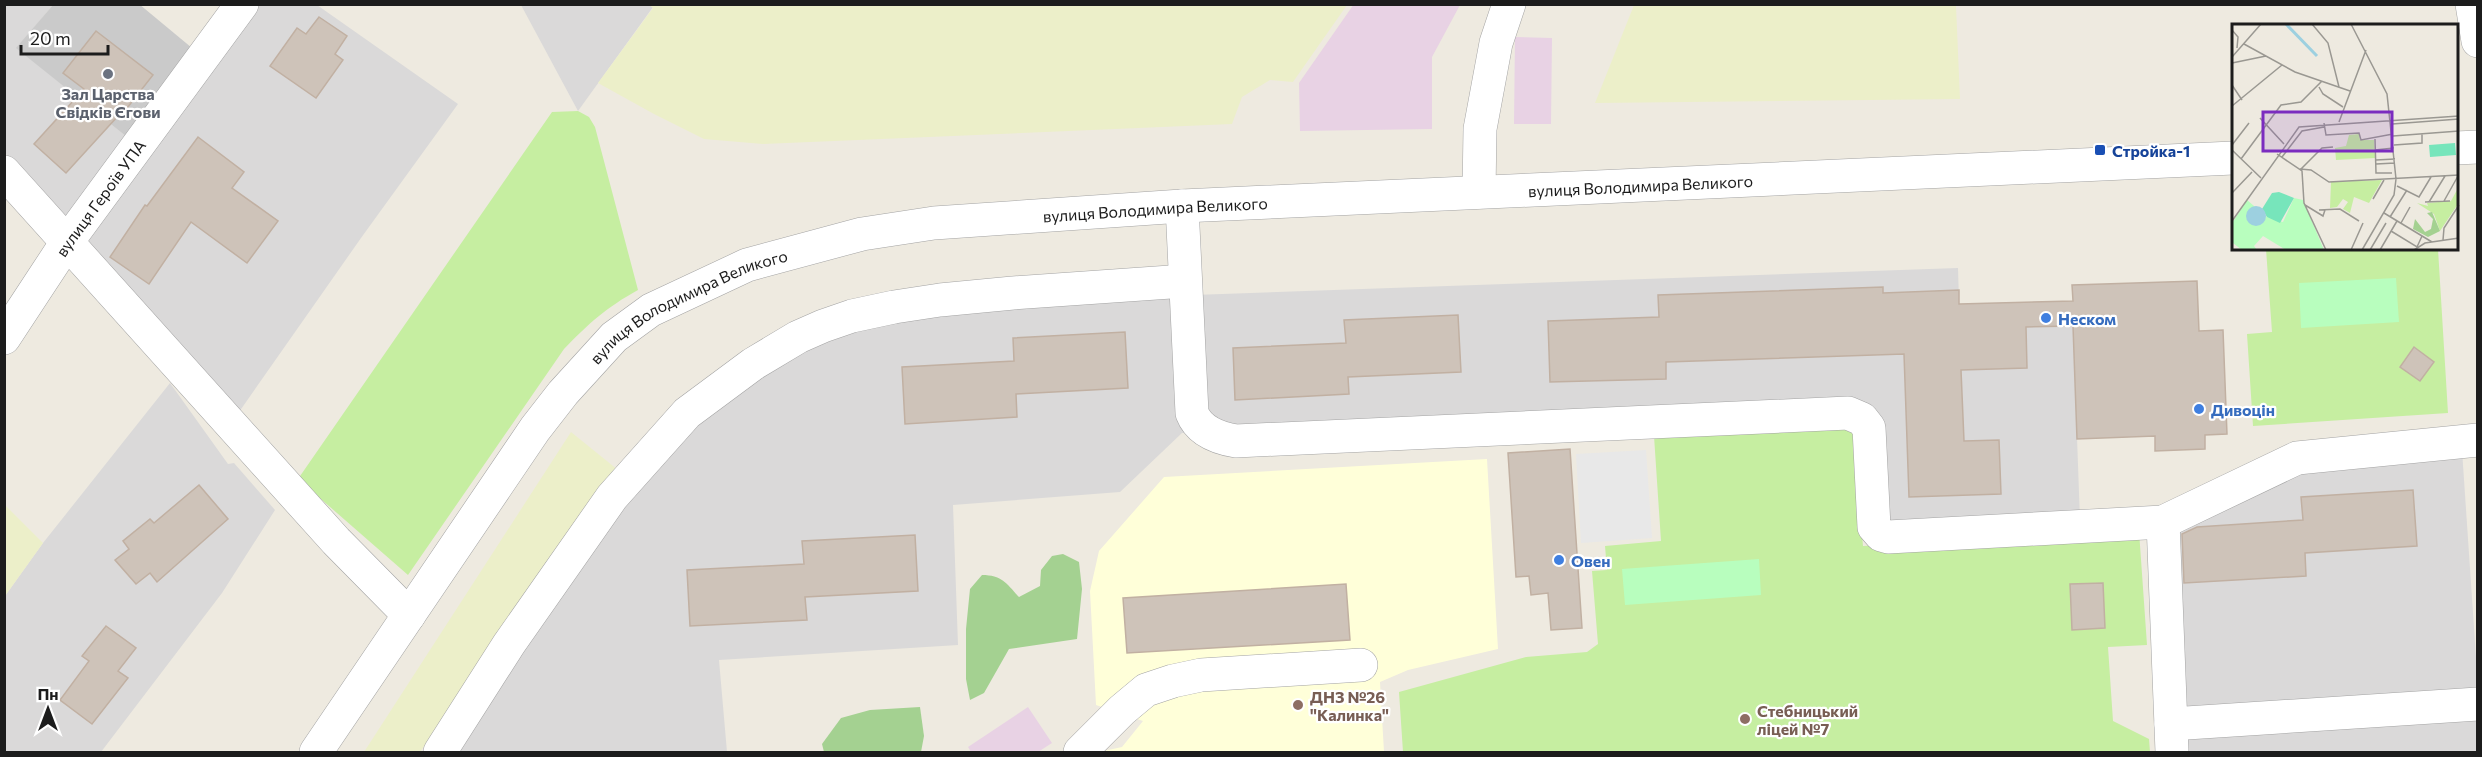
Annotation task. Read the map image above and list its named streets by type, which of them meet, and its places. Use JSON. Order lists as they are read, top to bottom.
{
  "streets": {
    "street": ["вулиця Володимира Великого", "вулиця Героїв УПА"]
  },
  "places": {
    "other": [
      "Зал Царства Свідків Єгови",
      "Неском",
      "Дивоцін",
      "Овен",
      "ДНЗ №26 \"Калинка\"",
      "Стебницький ліцей №7"
    ],
    "transit": ["Стройка-1"]
  },
  "scale_bar": "20 m",
  "north": "top"
}
